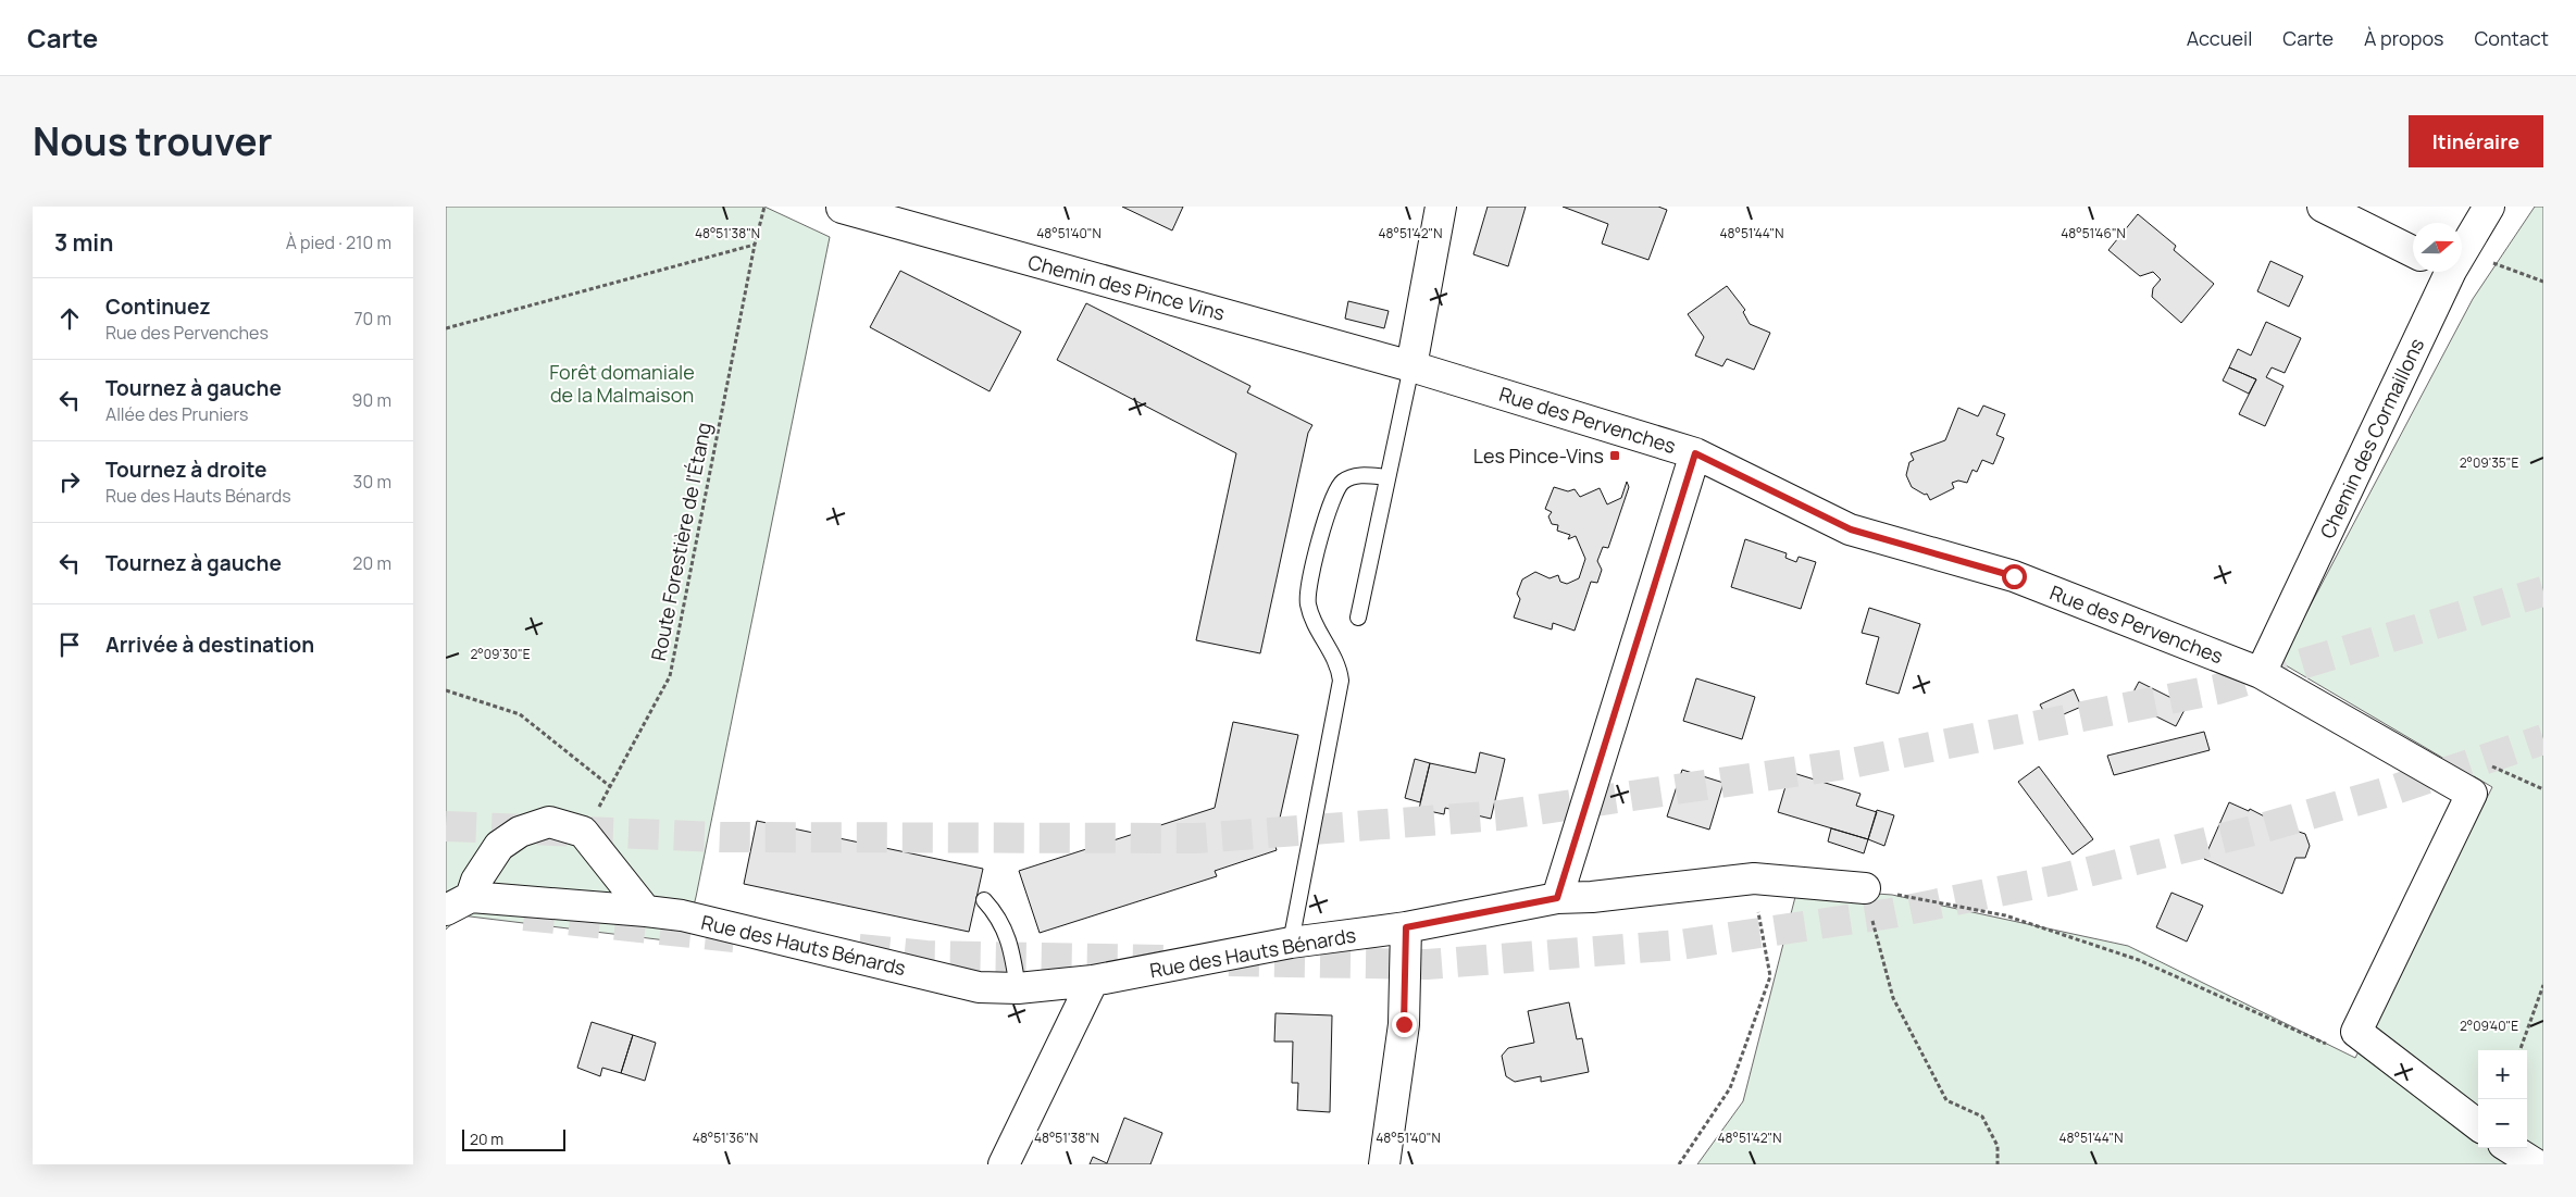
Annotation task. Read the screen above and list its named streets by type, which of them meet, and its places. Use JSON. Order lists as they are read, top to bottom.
{
  "streets": {
    "street": [
      "Chemin des Pince Vins",
      "Rue des Pervenches",
      "Chemin des Cormaillons",
      "Rue des Hauts Bénards"
    ],
    "path": ["Route Forestière de l'Étang"]
  },
  "crossings": [
    ["Chemin des Pince Vins", "Rue des Pervenches"],
    ["Rue des Pervenches", "Chemin des Cormaillons"],
    ["Route Forestière de l'Étang", "Rue des Hauts Bénards"]
  ],
  "parks": ["Forêt domaniale de la Malmaison"],
  "places": {
    "transit": ["Les Pince-Vins"]
  },
  "scale_bar": "20 m",
  "north": "right",
  "page": {
    "header": "Carte",
    "nav": [
      "Accueil",
      "Carte",
      "À propos",
      "Contact"
    ],
    "title": "Nous trouver",
    "buttons": "Itinéraire",
    "heading": ["3 min", "À pied · 210 m"],
    "list": [
      ["Continuez", "Rue des Pervenches", "70 m"],
      ["Tournez à gauche", "Allée des Pruniers", "90 m"],
      ["Tournez à droite", "Rue des Hauts Bénards", "30 m"],
      ["Tournez à gauche", "20 m"],
      "Arrivée à destination"
    ],
    "map_buttons": ["+", "−"],
    "scale": "20 m"
  },
  "coordinates": [
    "48°51'38\"N",
    "48°51'40\"N",
    "48°51'42\"N",
    "48°51'46\"N",
    "48°51'44\"N",
    "2°09'35\"E",
    "2°09'30\"E",
    "2°09'40\"E",
    "48°51'36\"N"
  ]
}
